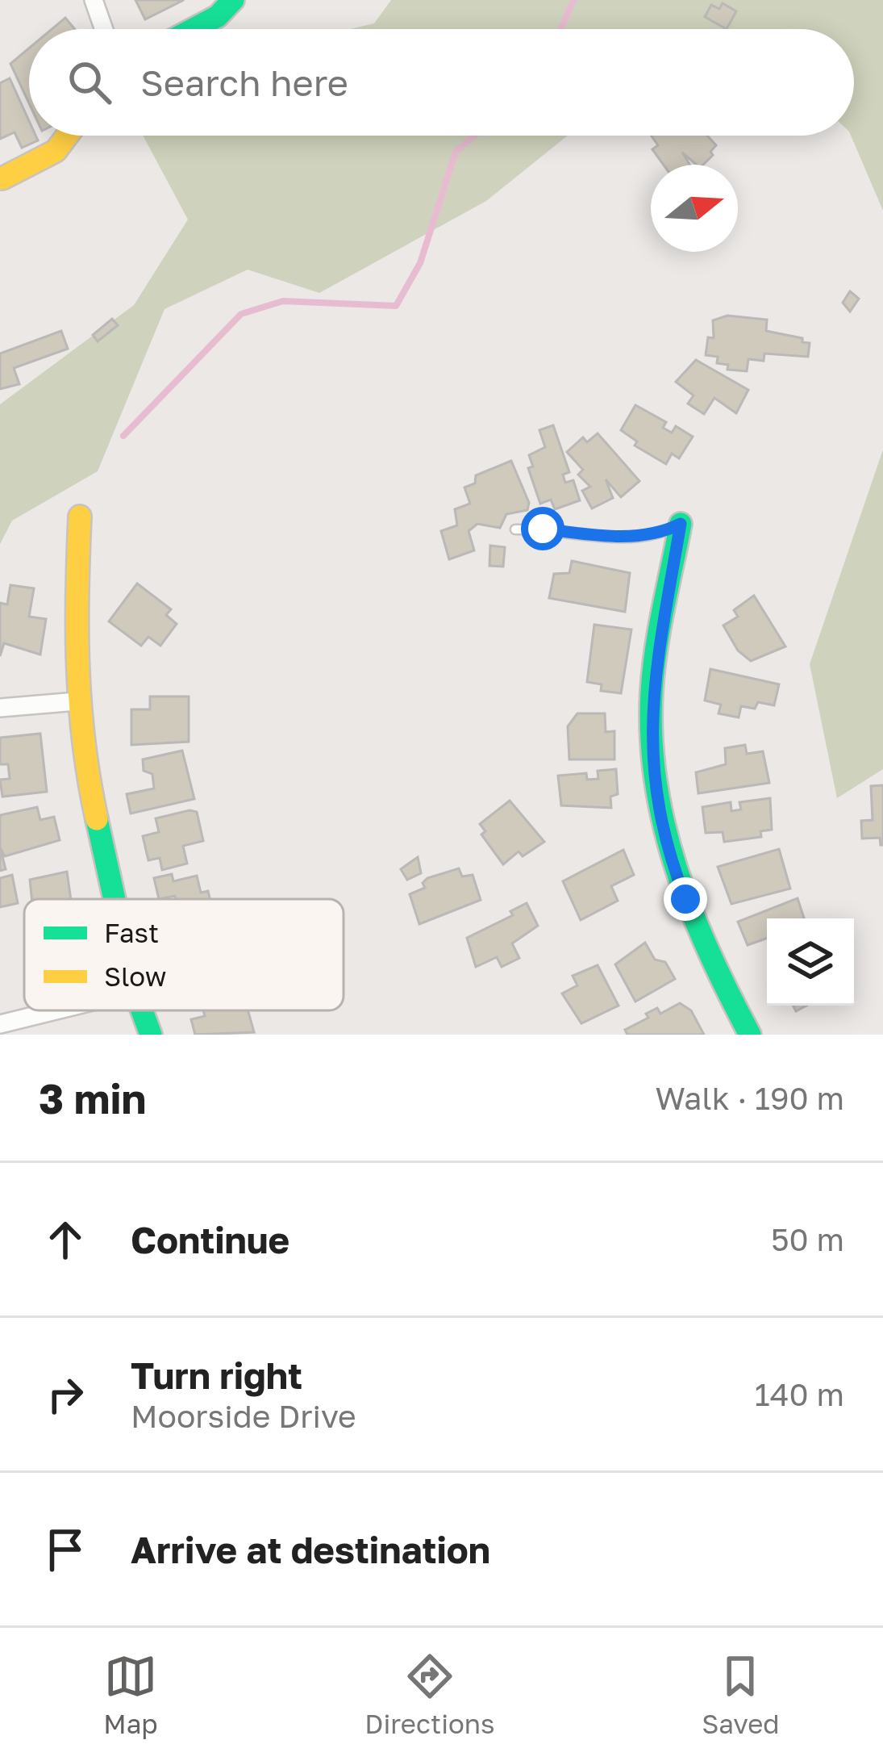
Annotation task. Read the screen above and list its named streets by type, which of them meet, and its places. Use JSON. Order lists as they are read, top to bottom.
{
  "legend": ["Fast", "Slow"],
  "north": "right",
  "page": {
    "search": "Search here",
    "heading": ["3 min", "Walk · 190 m"],
    "list": [
      ["Continue", "50 m"],
      ["Turn right", "Moorside Drive", "140 m"],
      "Arrive at destination"
    ],
    "nav": ["Map", "Directions", "Saved"]
  }
}
